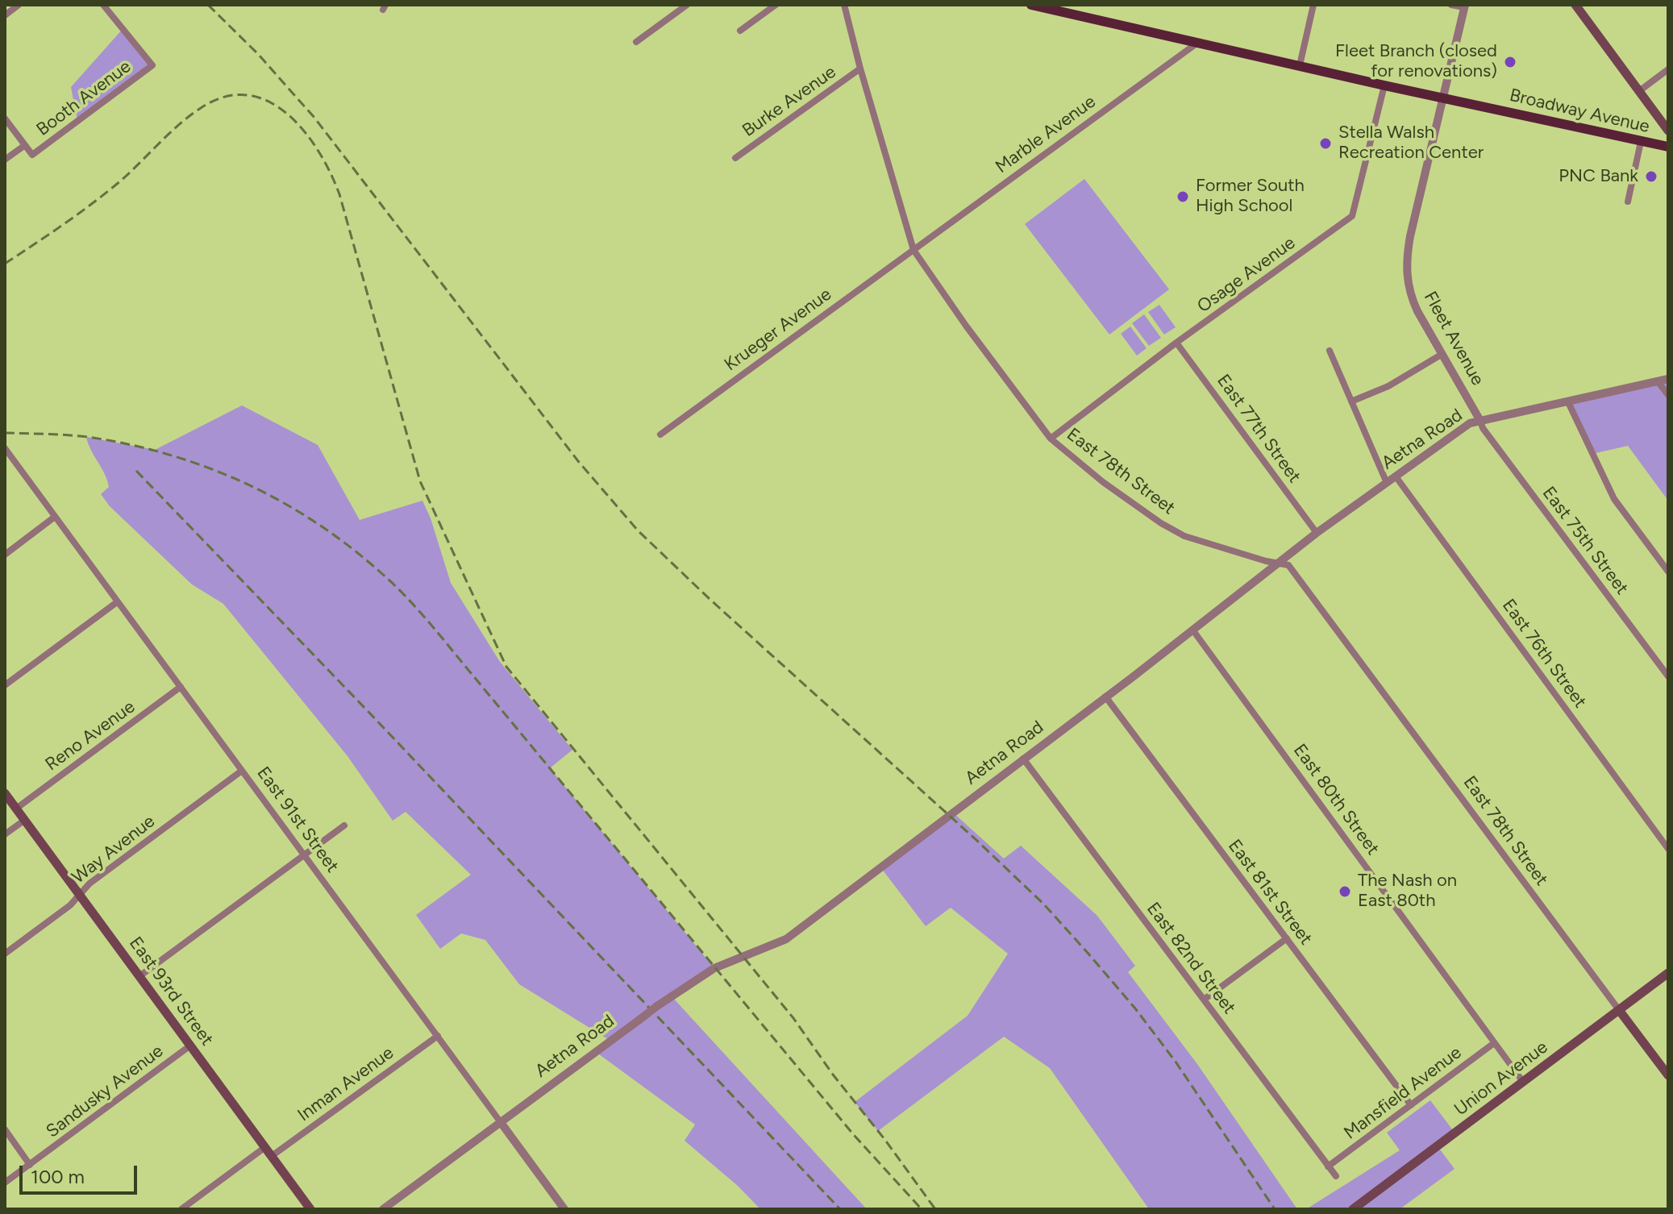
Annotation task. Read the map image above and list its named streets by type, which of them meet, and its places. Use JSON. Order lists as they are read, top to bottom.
{
  "streets": {
    "main road": [
      "Broadway Avenue",
      "East 78th Street",
      "East 93rd Street",
      "Union Avenue"
    ],
    "street": [
      "Booth Avenue",
      "Burke Avenue",
      "Marble Avenue",
      "Osage Avenue",
      "Krueger Avenue",
      "Fleet Avenue",
      "East 77th Street",
      "Aetna Road",
      "East 75th Street",
      "East 76th Street",
      "Reno Avenue",
      "East 80th Street",
      "East 91st Street",
      "Way Avenue",
      "East 81st Street",
      "East 82nd Street",
      "Inman Avenue",
      "Sandusky Avenue",
      "Mansfield Avenue"
    ]
  },
  "crossings": [
    ["Burke Avenue", "East 78th Street"],
    ["Broadway Avenue", "Marble Avenue"],
    ["Broadway Avenue", "Osage Avenue"],
    ["Broadway Avenue", "Fleet Avenue"],
    ["Marble Avenue", "Krueger Avenue"],
    ["Marble Avenue", "East 78th Street"],
    ["Osage Avenue", "East 77th Street"],
    ["Osage Avenue", "East 78th Street"],
    ["Krueger Avenue", "East 78th Street"],
    ["Fleet Avenue", "Aetna Road"],
    ["Fleet Avenue", "East 75th Street"],
    ["East 77th Street", "Aetna Road"],
    ["Aetna Road", "East 78th Street"],
    ["Aetna Road", "East 75th Street"],
    ["Aetna Road", "East 76th Street"],
    ["Aetna Road", "East 80th Street"],
    ["Aetna Road", "East 91st Street"],
    ["Aetna Road", "East 81st Street"],
    ["Aetna Road", "East 82nd Street"],
    ["East 78th Street", "Union Avenue"],
    ["Reno Avenue", "East 91st Street"],
    ["Reno Avenue", "East 93rd Street"],
    ["East 80th Street", "Union Avenue"],
    ["East 80th Street", "Mansfield Avenue"],
    ["East 91st Street", "Way Avenue"],
    ["East 91st Street", "Inman Avenue"],
    ["Way Avenue", "East 93rd Street"],
    ["East 81st Street", "Mansfield Avenue"],
    ["East 82nd Street", "Mansfield Avenue"],
    ["East 93rd Street", "Inman Avenue"],
    ["East 93rd Street", "Sandusky Avenue"]
  ],
  "places": [
    "Fleet Branch (closed for renovations)",
    "Stella Walsh Recreation Center",
    "PNC Bank",
    "Former South High School",
    "The Nash on East 80th"
  ],
  "scale_bar": "100 m"
}
